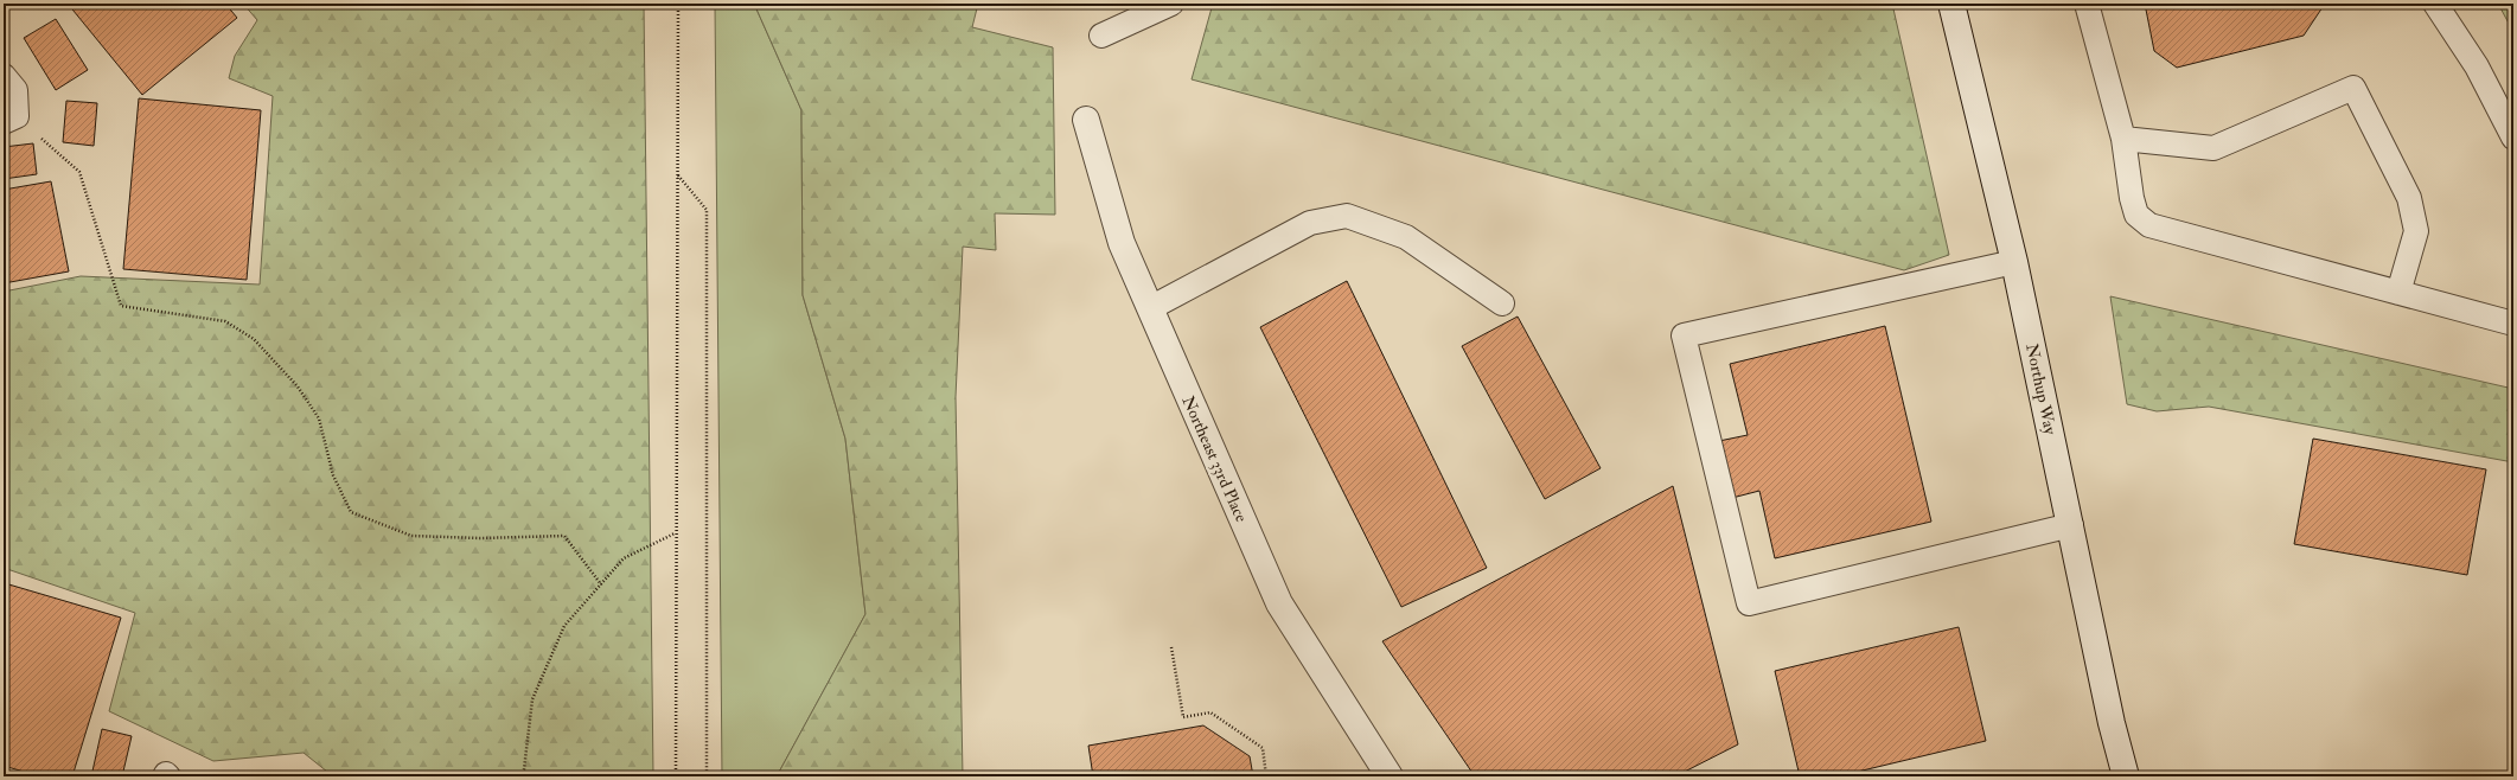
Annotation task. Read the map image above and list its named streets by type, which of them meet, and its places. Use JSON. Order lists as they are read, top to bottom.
{
  "streets": {
    "main road": ["Northup Way", "Northeast 33rd Place"]
  }
}
